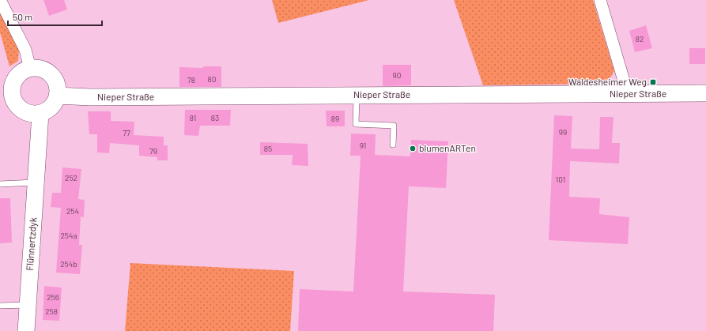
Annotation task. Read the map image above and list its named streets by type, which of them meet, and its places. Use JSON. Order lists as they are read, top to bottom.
{
  "streets": {
    "main road": ["Nieper Straße", "Flünnertzdyk"]
  },
  "crossings": [
    ["Nieper Straße", "Flünnertzdyk"]
  ],
  "places": {
    "transit": ["Waldesheimer Weg"],
    "other": ["blumenARTen"]
  },
  "house_numbers": [
    "82",
    "90",
    "80",
    "78",
    "81",
    "83",
    "89",
    "99",
    "77",
    "91",
    "85",
    "79",
    "252",
    "101",
    "254",
    "254a",
    "254b",
    "256",
    "258"
  ],
  "scale_bar": "50 m"
}
